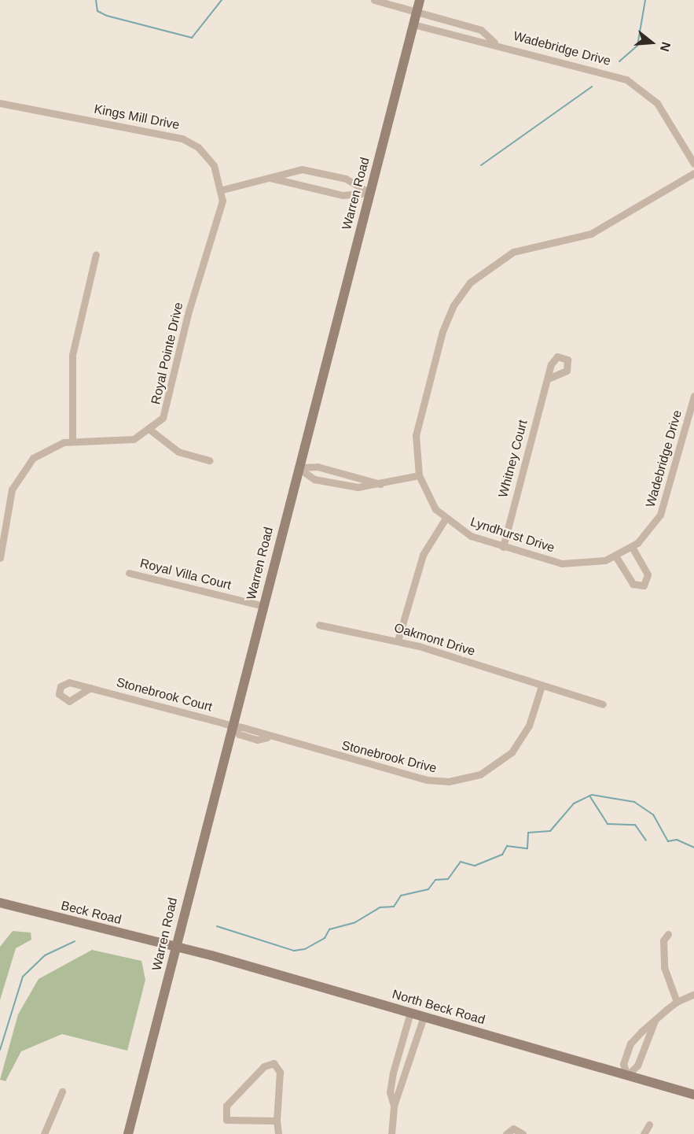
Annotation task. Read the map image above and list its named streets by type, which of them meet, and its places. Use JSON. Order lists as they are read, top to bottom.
{
  "streets": {
    "street": [
      "Wadebridge Drive",
      "Kings Mill Drive",
      "Warren Road",
      "Royal Pointe Drive",
      "Whitney Court",
      "Lyndhurst Drive",
      "Royal Villa Court",
      "Oakmont Drive",
      "Stonebrook Court",
      "Stonebrook Drive",
      "Beck Road",
      "North Beck Road"
    ]
  },
  "crossings": [
    ["Wadebridge Drive", "Warren Road"],
    ["Wadebridge Drive", "Lyndhurst Drive"],
    ["Kings Mill Drive", "Royal Pointe Drive"],
    ["Warren Road", "Royal Villa Court"],
    ["Warren Road", "Stonebrook Court"],
    ["Warren Road", "Stonebrook Drive"],
    ["Warren Road", "Beck Road"],
    ["Warren Road", "North Beck Road"],
    ["Whitney Court", "Lyndhurst Drive"],
    ["Oakmont Drive", "Stonebrook Drive"],
    ["Stonebrook Court", "Stonebrook Drive"],
    ["Beck Road", "North Beck Road"]
  ],
  "north": "right"
}
